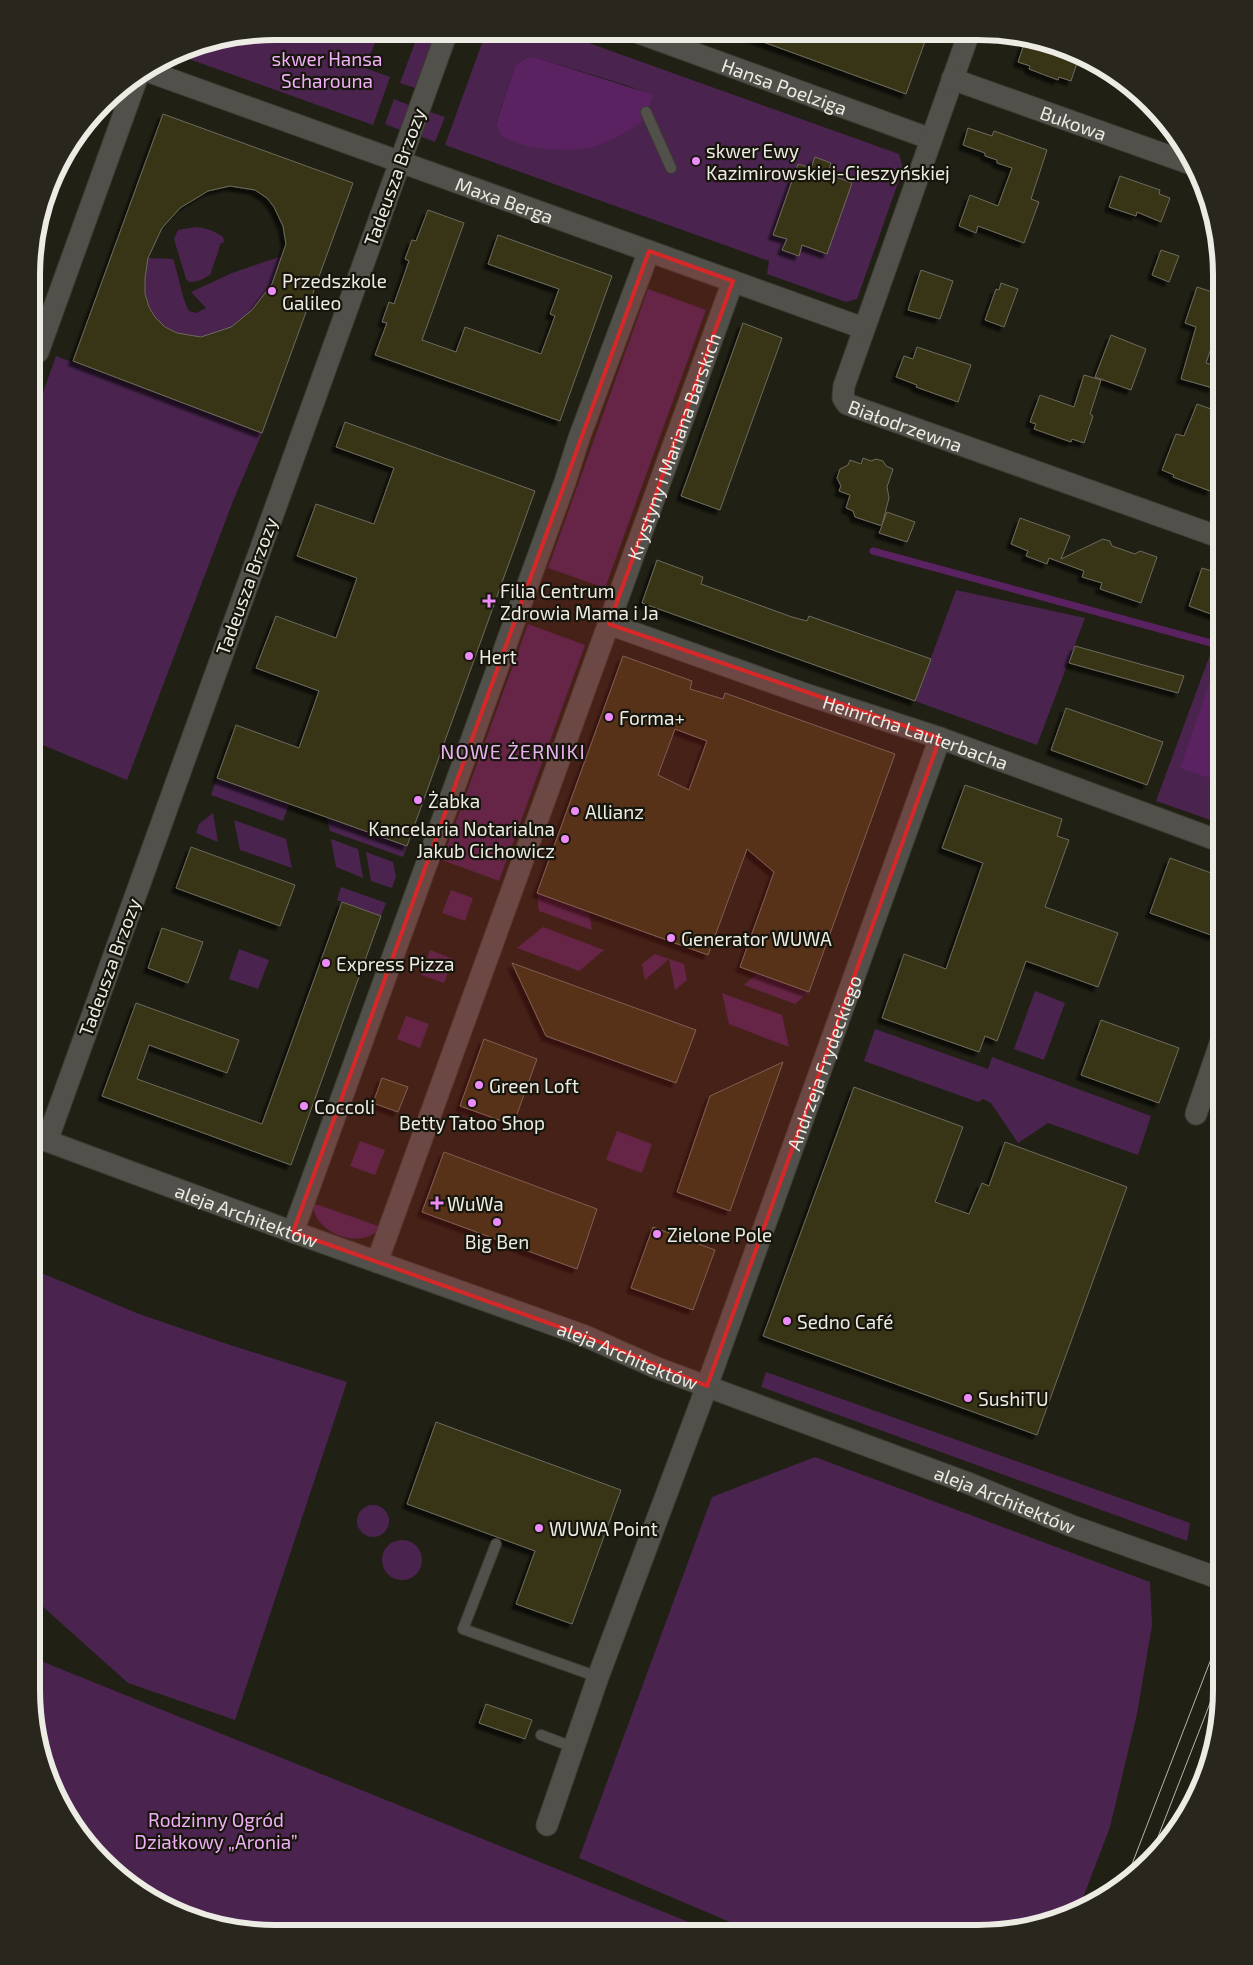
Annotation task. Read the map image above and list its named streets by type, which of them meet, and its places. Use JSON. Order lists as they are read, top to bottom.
{
  "streets": {
    "street": [
      "Hansa Poelziga",
      "Bukowa",
      "Tadeusza Brzozy",
      "Maxa Berga",
      "Białodrzewna",
      "Krystyny i Mariana Barskich",
      "Heinricha Lauterbacha",
      "Andrzeja Frydeckiego",
      "aleja Architektów"
    ]
  },
  "crossings": [
    ["Hansa Poelziga", "Białodrzewna"],
    ["Bukowa", "Białodrzewna"],
    ["Tadeusza Brzozy", "Maxa Berga"],
    ["Tadeusza Brzozy", "aleja Architektów"],
    ["Maxa Berga", "Białodrzewna"],
    ["Maxa Berga", "Krystyny i Mariana Barskich"],
    ["Krystyny i Mariana Barskich", "Heinricha Lauterbacha"],
    ["Krystyny i Mariana Barskich", "aleja Architektów"],
    ["Heinricha Lauterbacha", "Andrzeja Frydeckiego"],
    ["Andrzeja Frydeckiego", "aleja Architektów"]
  ],
  "districts": ["NOWE ŻERNIKI"],
  "parks": ["skwer Hansa Scharouna", "Rodzinny Ogród Działkowy „Aronia”"],
  "places": {
    "other": [
      "skwer Ewy Kazimirowskiej-Cieszyńskiej",
      "Przedszkole Galileo",
      "Hert",
      "Forma+",
      "Żabka",
      "Allianz",
      "Kancelaria Notarialna Jakub Cichowicz",
      "Generator WUWA",
      "Express Pizza",
      "Green Loft",
      "Betty Tatoo Shop",
      "Coccoli",
      "Big Ben",
      "Zielone Pole",
      "Sedno Café",
      "SushiTU",
      "WUWA Point"
    ],
    "health": ["Filia Centrum Zdrowia Mama i Ja", "WuWa"]
  }
}
